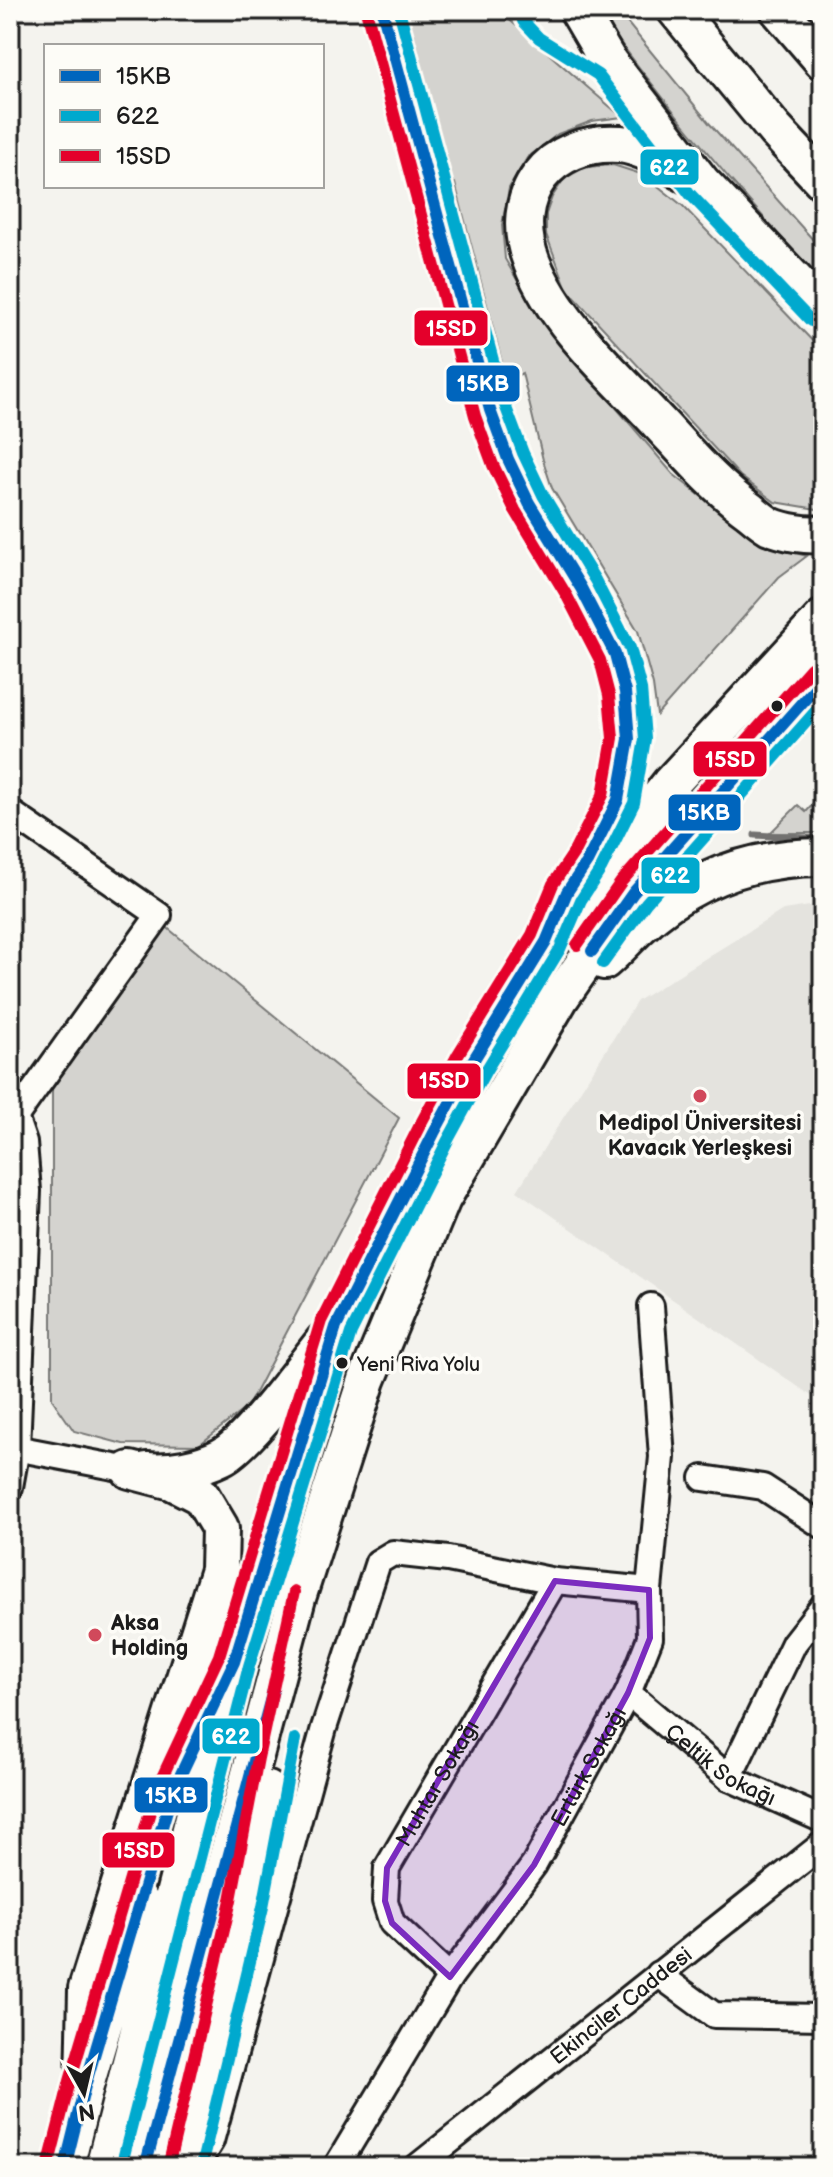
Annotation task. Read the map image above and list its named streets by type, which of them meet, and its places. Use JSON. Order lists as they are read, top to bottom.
{
  "streets": {
    "street": [
      "Çeltik Sokaḡı",
      "Ertürk Sokağı",
      "Muhtar Sokağı",
      "Ekinciler Caddesi"
    ]
  },
  "crossings": [
    ["Çeltik Sokaḡı", "Ertürk Sokağı"],
    ["Ertürk Sokağı", "Muhtar Sokağı"]
  ],
  "places": ["Medipol Üniversitesi Kavacık Yerleşkesi", "Yeni Riva Yolu", "Aksa Holding"],
  "lines": ["transit line 15KB", "transit line 622", "transit line 15SD"],
  "legend": ["15KB", "622", "15SD"],
  "north": "bottom"
}
